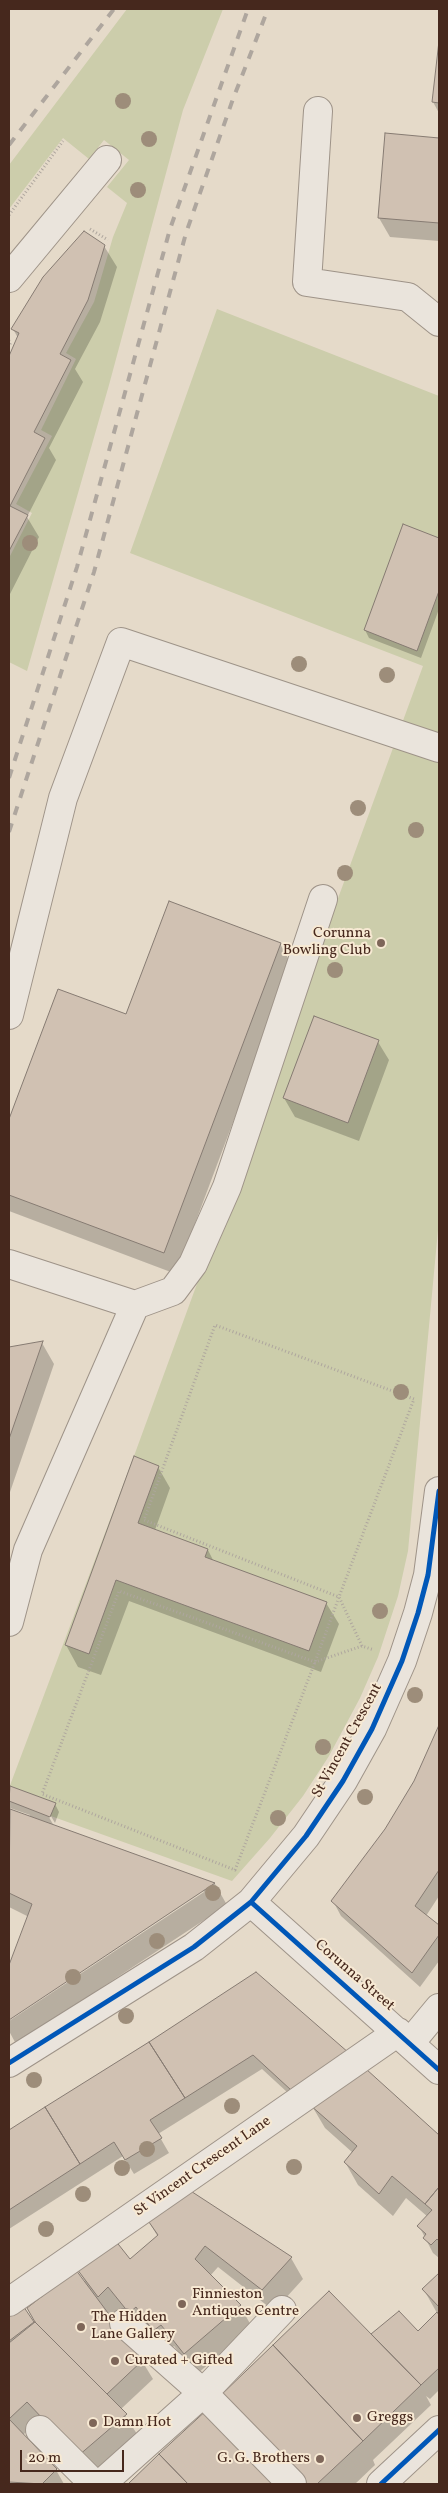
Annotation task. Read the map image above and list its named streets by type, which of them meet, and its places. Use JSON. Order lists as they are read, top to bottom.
{
  "streets": {
    "street": ["St Vincent Crescent", "Corunna Street", "St Vincent Crescent Lane"]
  },
  "crossings": [
    ["St Vincent Crescent", "Corunna Street"],
    ["Corunna Street", "St Vincent Crescent Lane"]
  ],
  "places": [
    "Corunna Bowling Club",
    "Finnieston Antiques Centre",
    "The Hidden Lane Gallery",
    "Curated + Gifted",
    "Greggs",
    "Damn Hot",
    "G. G. Brothers"
  ],
  "scale_bar": "20 m"
}
